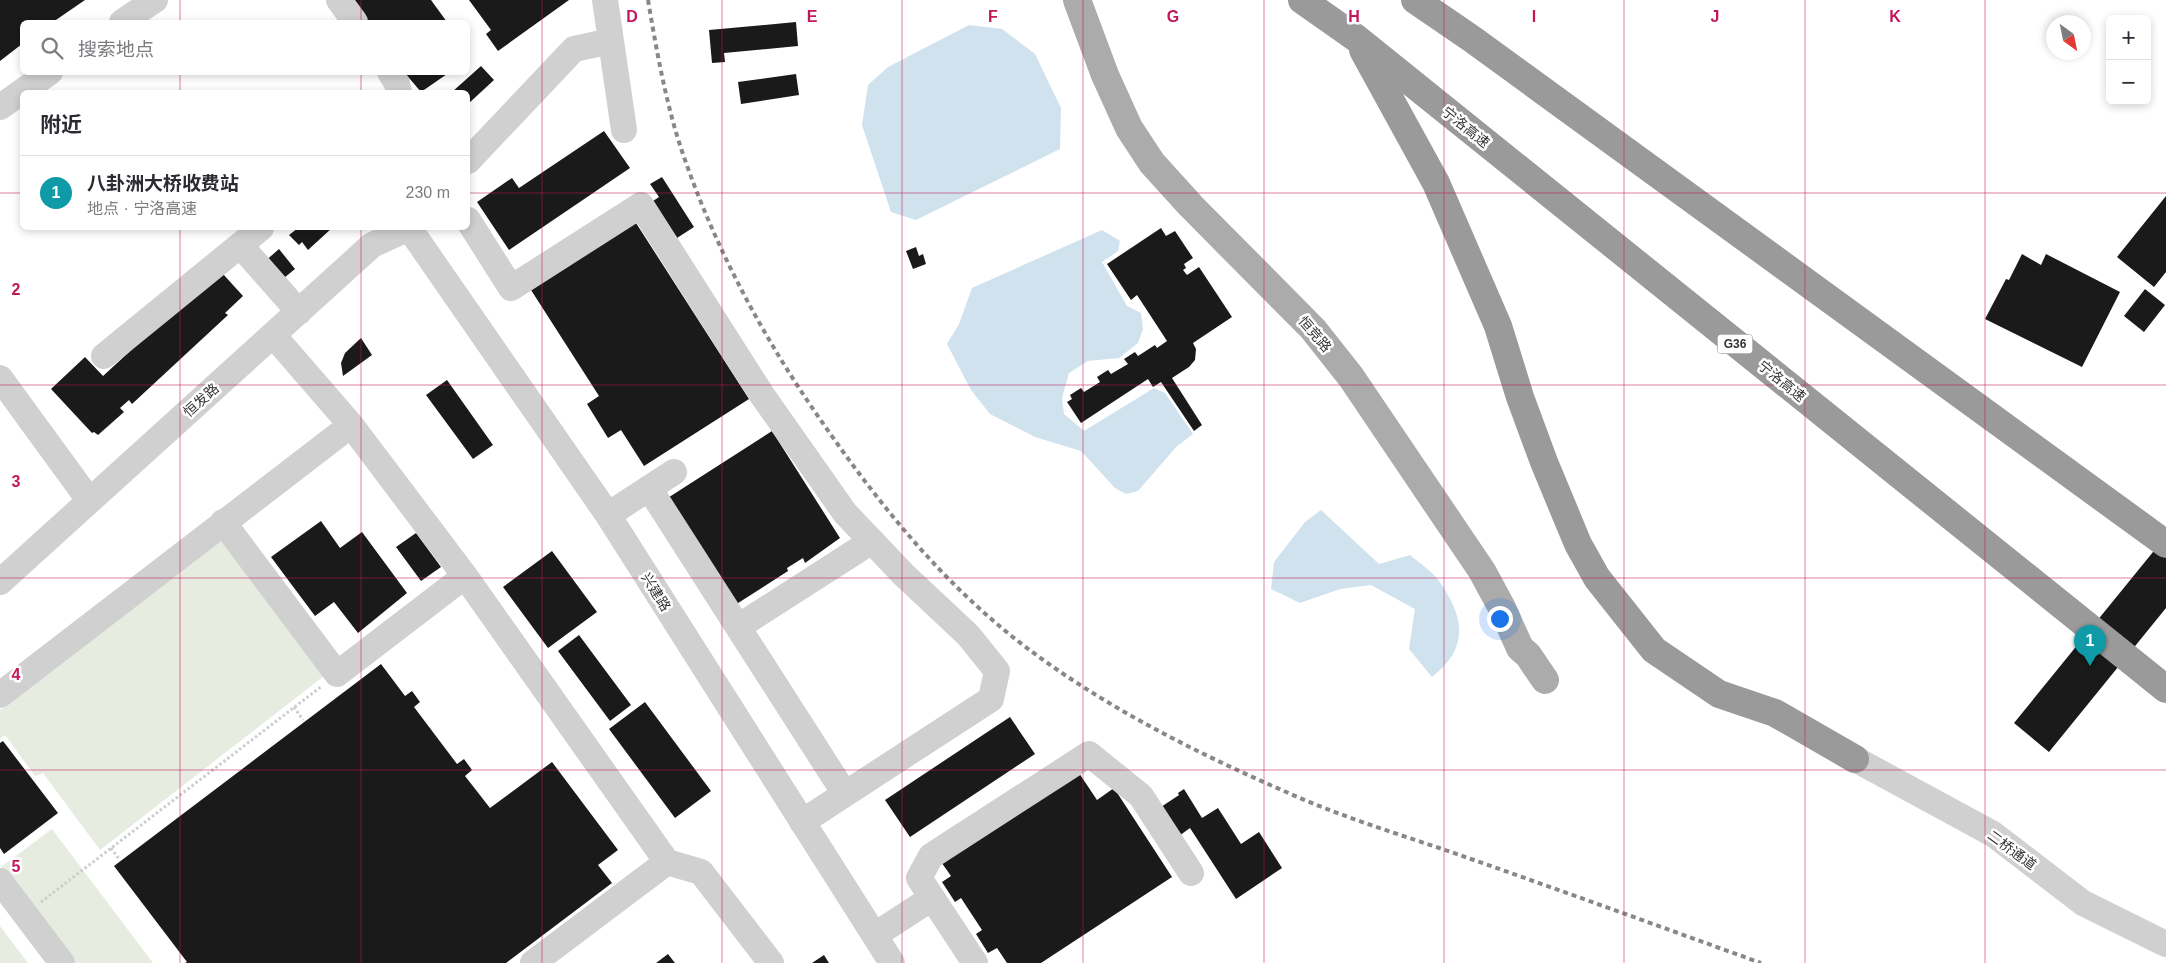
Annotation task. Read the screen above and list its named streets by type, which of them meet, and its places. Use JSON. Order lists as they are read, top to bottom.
{
  "streets": {
    "highway": ["宁洛高速", "G36"],
    "main road": ["恒竞路"],
    "street": ["恒发路", "兴建路", "二桥通道"]
  },
  "north": "bottom right",
  "page": {
    "map_buttons": ["+", "−"],
    "search": "搜索地点",
    "heading": "附近",
    "list": [
      {
        "mark": "1",
        "name": "八卦洲大桥收费站",
        "note": "地点 · 宁洛高速",
        "value": "230 m"
      }
    ],
    "pins": "1"
  },
  "grid": {
    "columns": [
      "D",
      "E",
      "F",
      "G",
      "H",
      "I",
      "J",
      "K"
    ],
    "rows": [
      "2",
      "3",
      "4",
      "5"
    ]
  }
}
